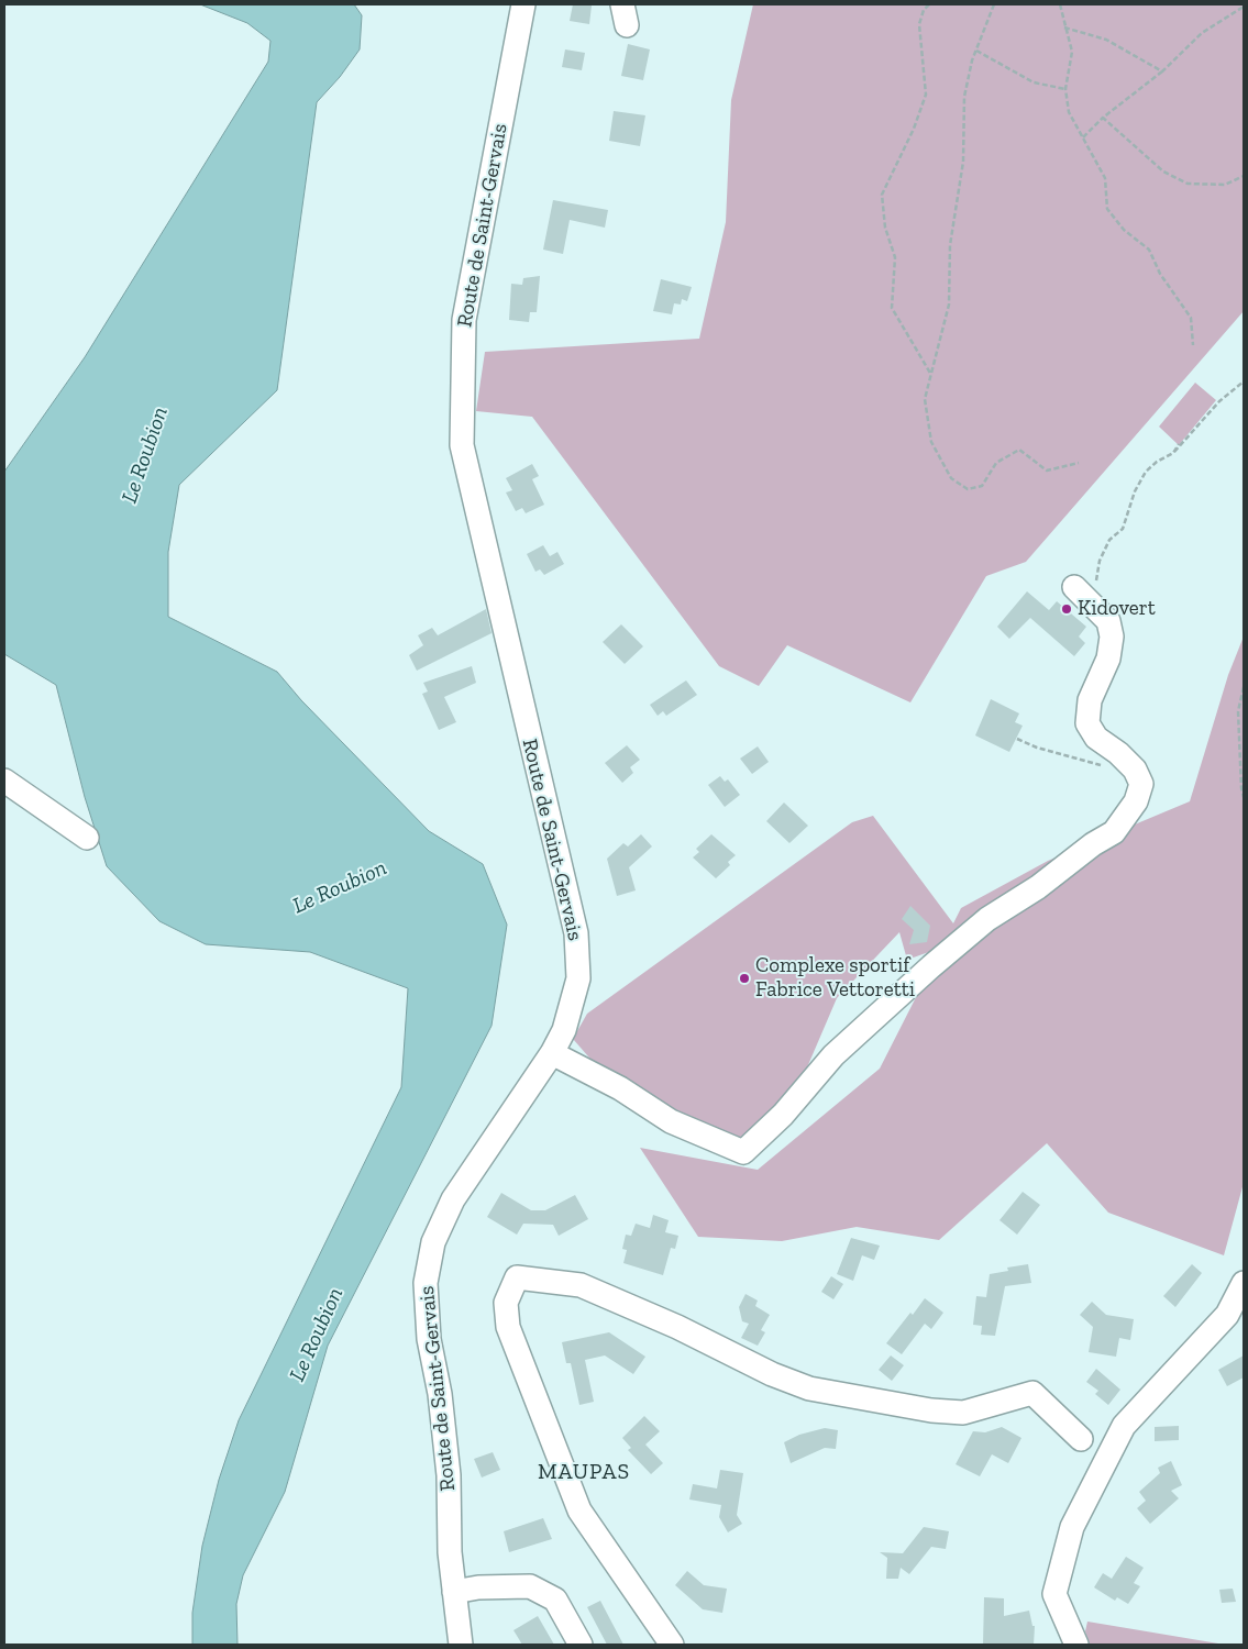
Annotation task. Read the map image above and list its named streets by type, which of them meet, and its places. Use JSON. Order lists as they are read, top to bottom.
{
  "streets": {
    "street": ["Route de Saint-Gervais"]
  },
  "districts": ["MAUPAS"],
  "water": ["Le Roubion"],
  "places": ["Kidovert", "Complexe sportif Fabrice Vettoretti"]
}
